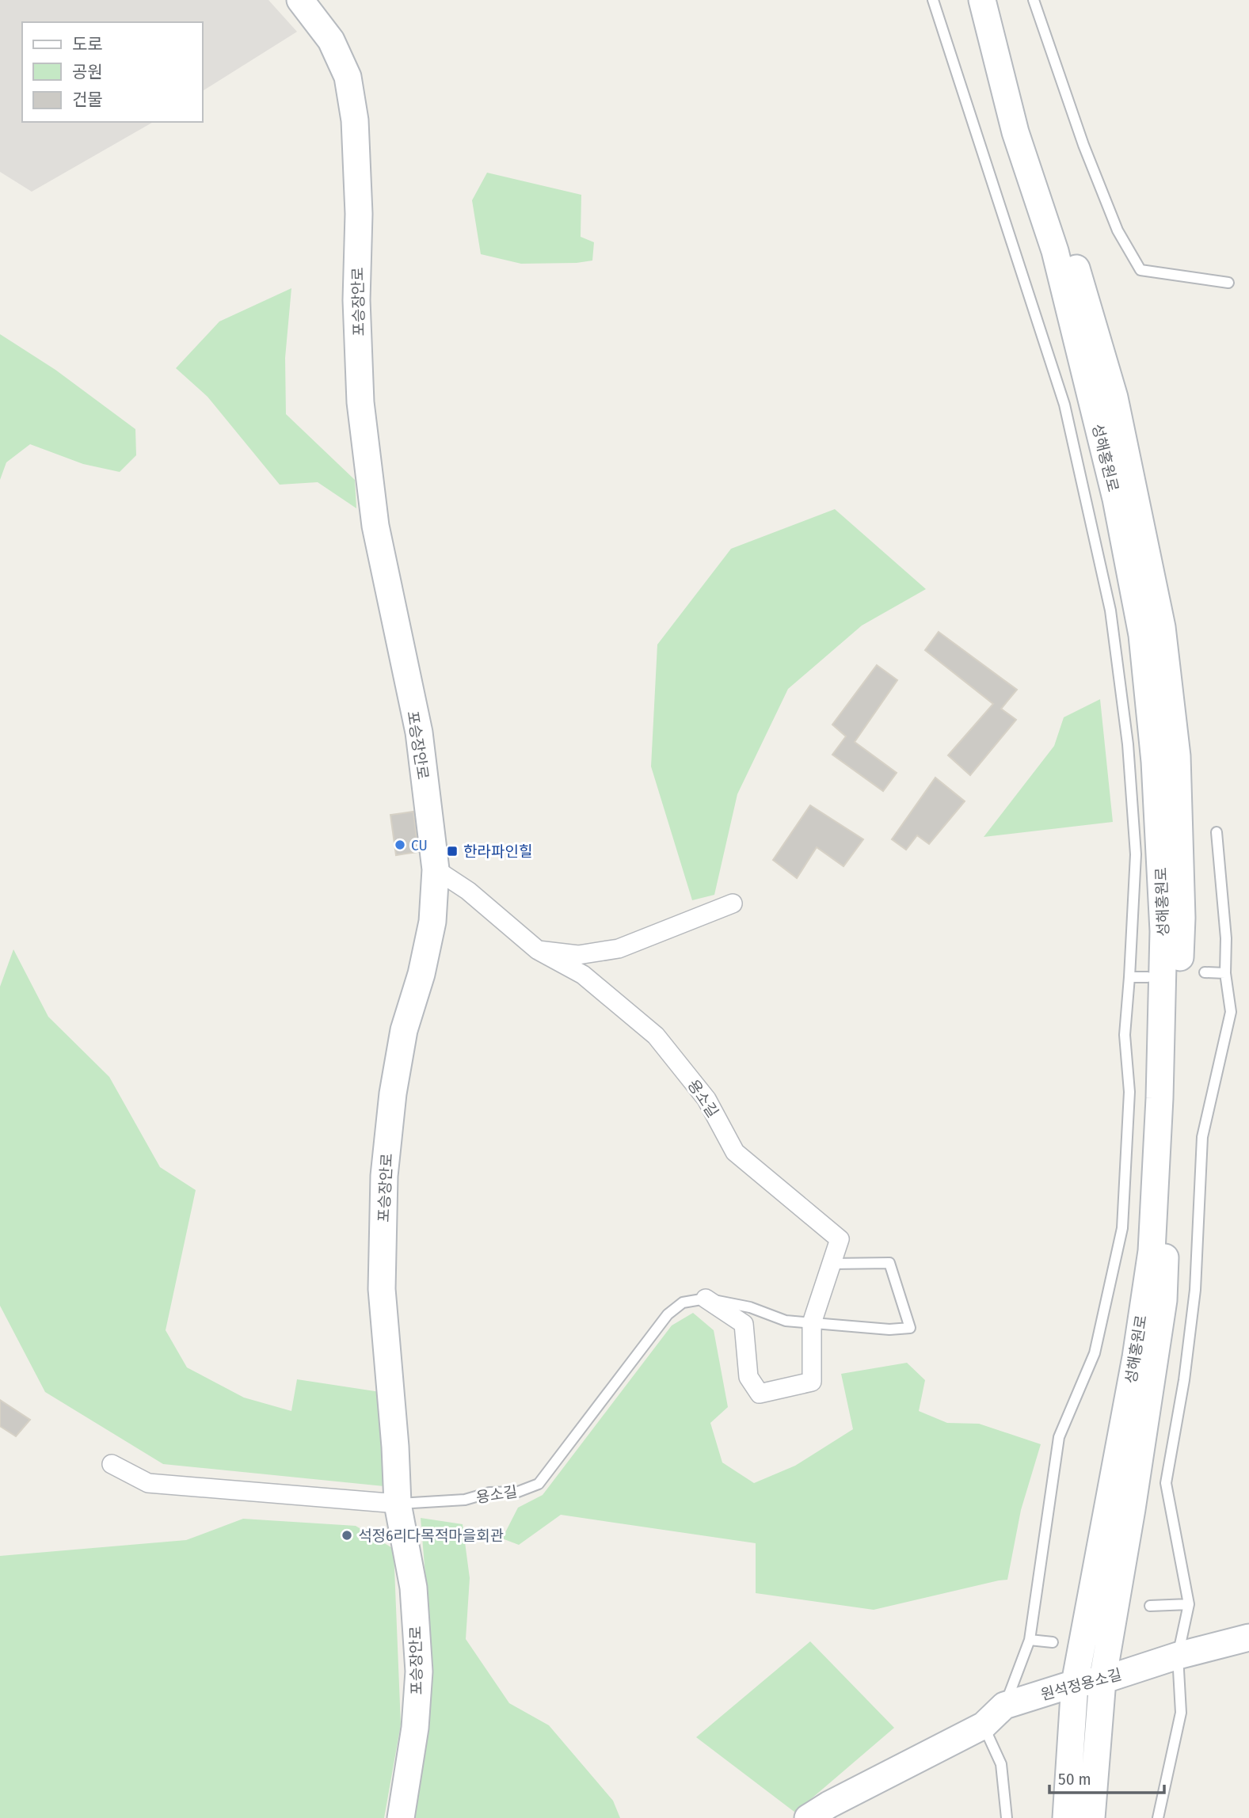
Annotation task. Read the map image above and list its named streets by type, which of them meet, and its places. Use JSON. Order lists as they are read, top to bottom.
{
  "streets": {
    "main road": ["포승장안로", "성해홍원로", "원석정용소길"],
    "street": ["용소길"]
  },
  "crossings": [
    ["포승장안로", "용소길"],
    ["성해홍원로", "원석정용소길"]
  ],
  "places": {
    "other": ["CU", "석정6리다목적마을회관"],
    "transit": ["한라파인힐"]
  },
  "legend": ["도로", "공원", "건물"],
  "scale_bar": "50 m"
}
